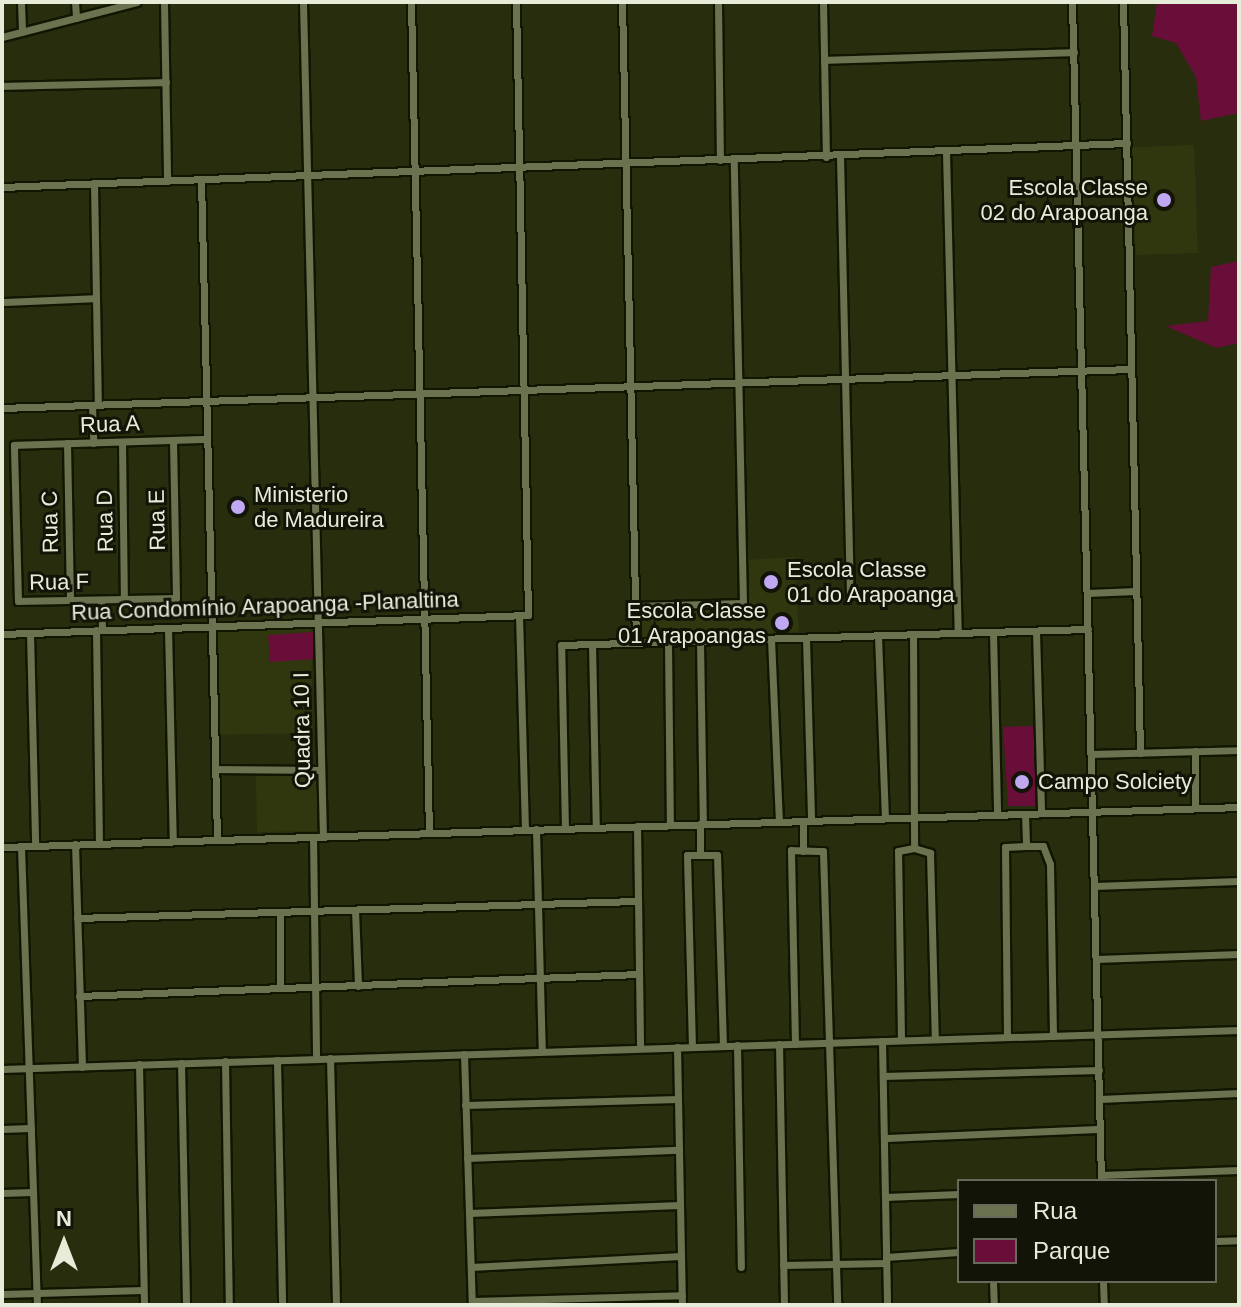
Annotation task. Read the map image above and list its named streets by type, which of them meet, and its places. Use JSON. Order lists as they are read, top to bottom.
{
  "streets": {
    "street": [
      "Rua A",
      "Rua E",
      "Rua D",
      "Rua C",
      "Rua F",
      "Rua Condomínio Arapoanga -Planaltina",
      "Quadra 10 I"
    ]
  },
  "crossings": [
    ["Rua A", "Rua E"],
    ["Rua A", "Rua D"],
    ["Rua A", "Rua C"],
    ["Rua A", "Rua F"],
    ["Rua E", "Rua F"],
    ["Rua D", "Rua F"],
    ["Rua C", "Rua F"],
    ["Rua F", "Rua Condomínio Arapoanga -Planaltina"],
    ["Rua Condomínio Arapoanga -Planaltina", "Quadra 10 I"]
  ],
  "places": [
    "Escola Classe 02 do Arapoanga",
    "Ministerio de Madureira",
    "Escola Classe 01 do Arapoanga",
    "Escola Classe 01 Arapoangas",
    "Campo Solciety"
  ],
  "legend": ["Rua", "Parque"],
  "north": "top"
}
